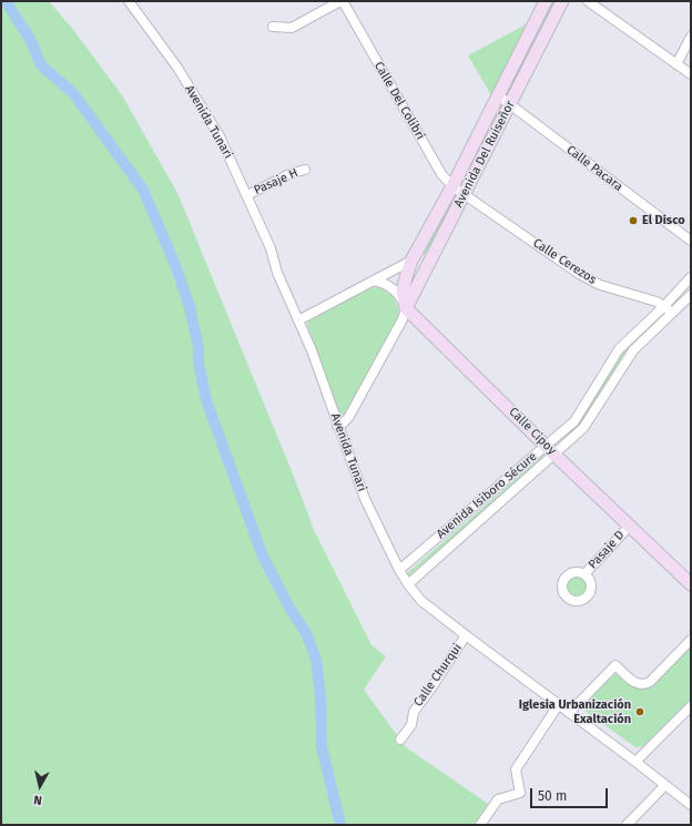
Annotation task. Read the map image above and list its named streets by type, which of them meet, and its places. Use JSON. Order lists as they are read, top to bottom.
{
  "streets": {
    "main road": ["Avenida Del Ruiseñor", "Calle Cipoy"],
    "street": [
      "Calle Del Colibrí",
      "Avenida Tunari",
      "Calle Pacara",
      "Pasaje H",
      "Calle Cerezos",
      "Avenida Isiboro Sécure",
      "Pasaje D",
      "Calle Churqui"
    ]
  },
  "crossings": [
    ["Calle Del Colibrí", "Avenida Del Ruiseñor"],
    ["Calle Del Colibrí", "Calle Cerezos"],
    ["Avenida Tunari", "Avenida Del Ruiseñor"],
    ["Avenida Tunari", "Pasaje H"],
    ["Avenida Tunari", "Avenida Isiboro Sécure"],
    ["Avenida Tunari", "Calle Churqui"],
    ["Avenida Del Ruiseñor", "Calle Pacara"],
    ["Avenida Del Ruiseñor", "Calle Cerezos"],
    ["Avenida Del Ruiseñor", "Calle Cipoy"],
    ["Calle Cerezos", "Avenida Isiboro Sécure"],
    ["Calle Cipoy", "Avenida Isiboro Sécure"],
    ["Calle Cipoy", "Pasaje D"]
  ],
  "places": ["El Disco", "Iglesia Urbanización Exaltación"],
  "scale_bar": "50 m",
  "north": "bottom"
}
